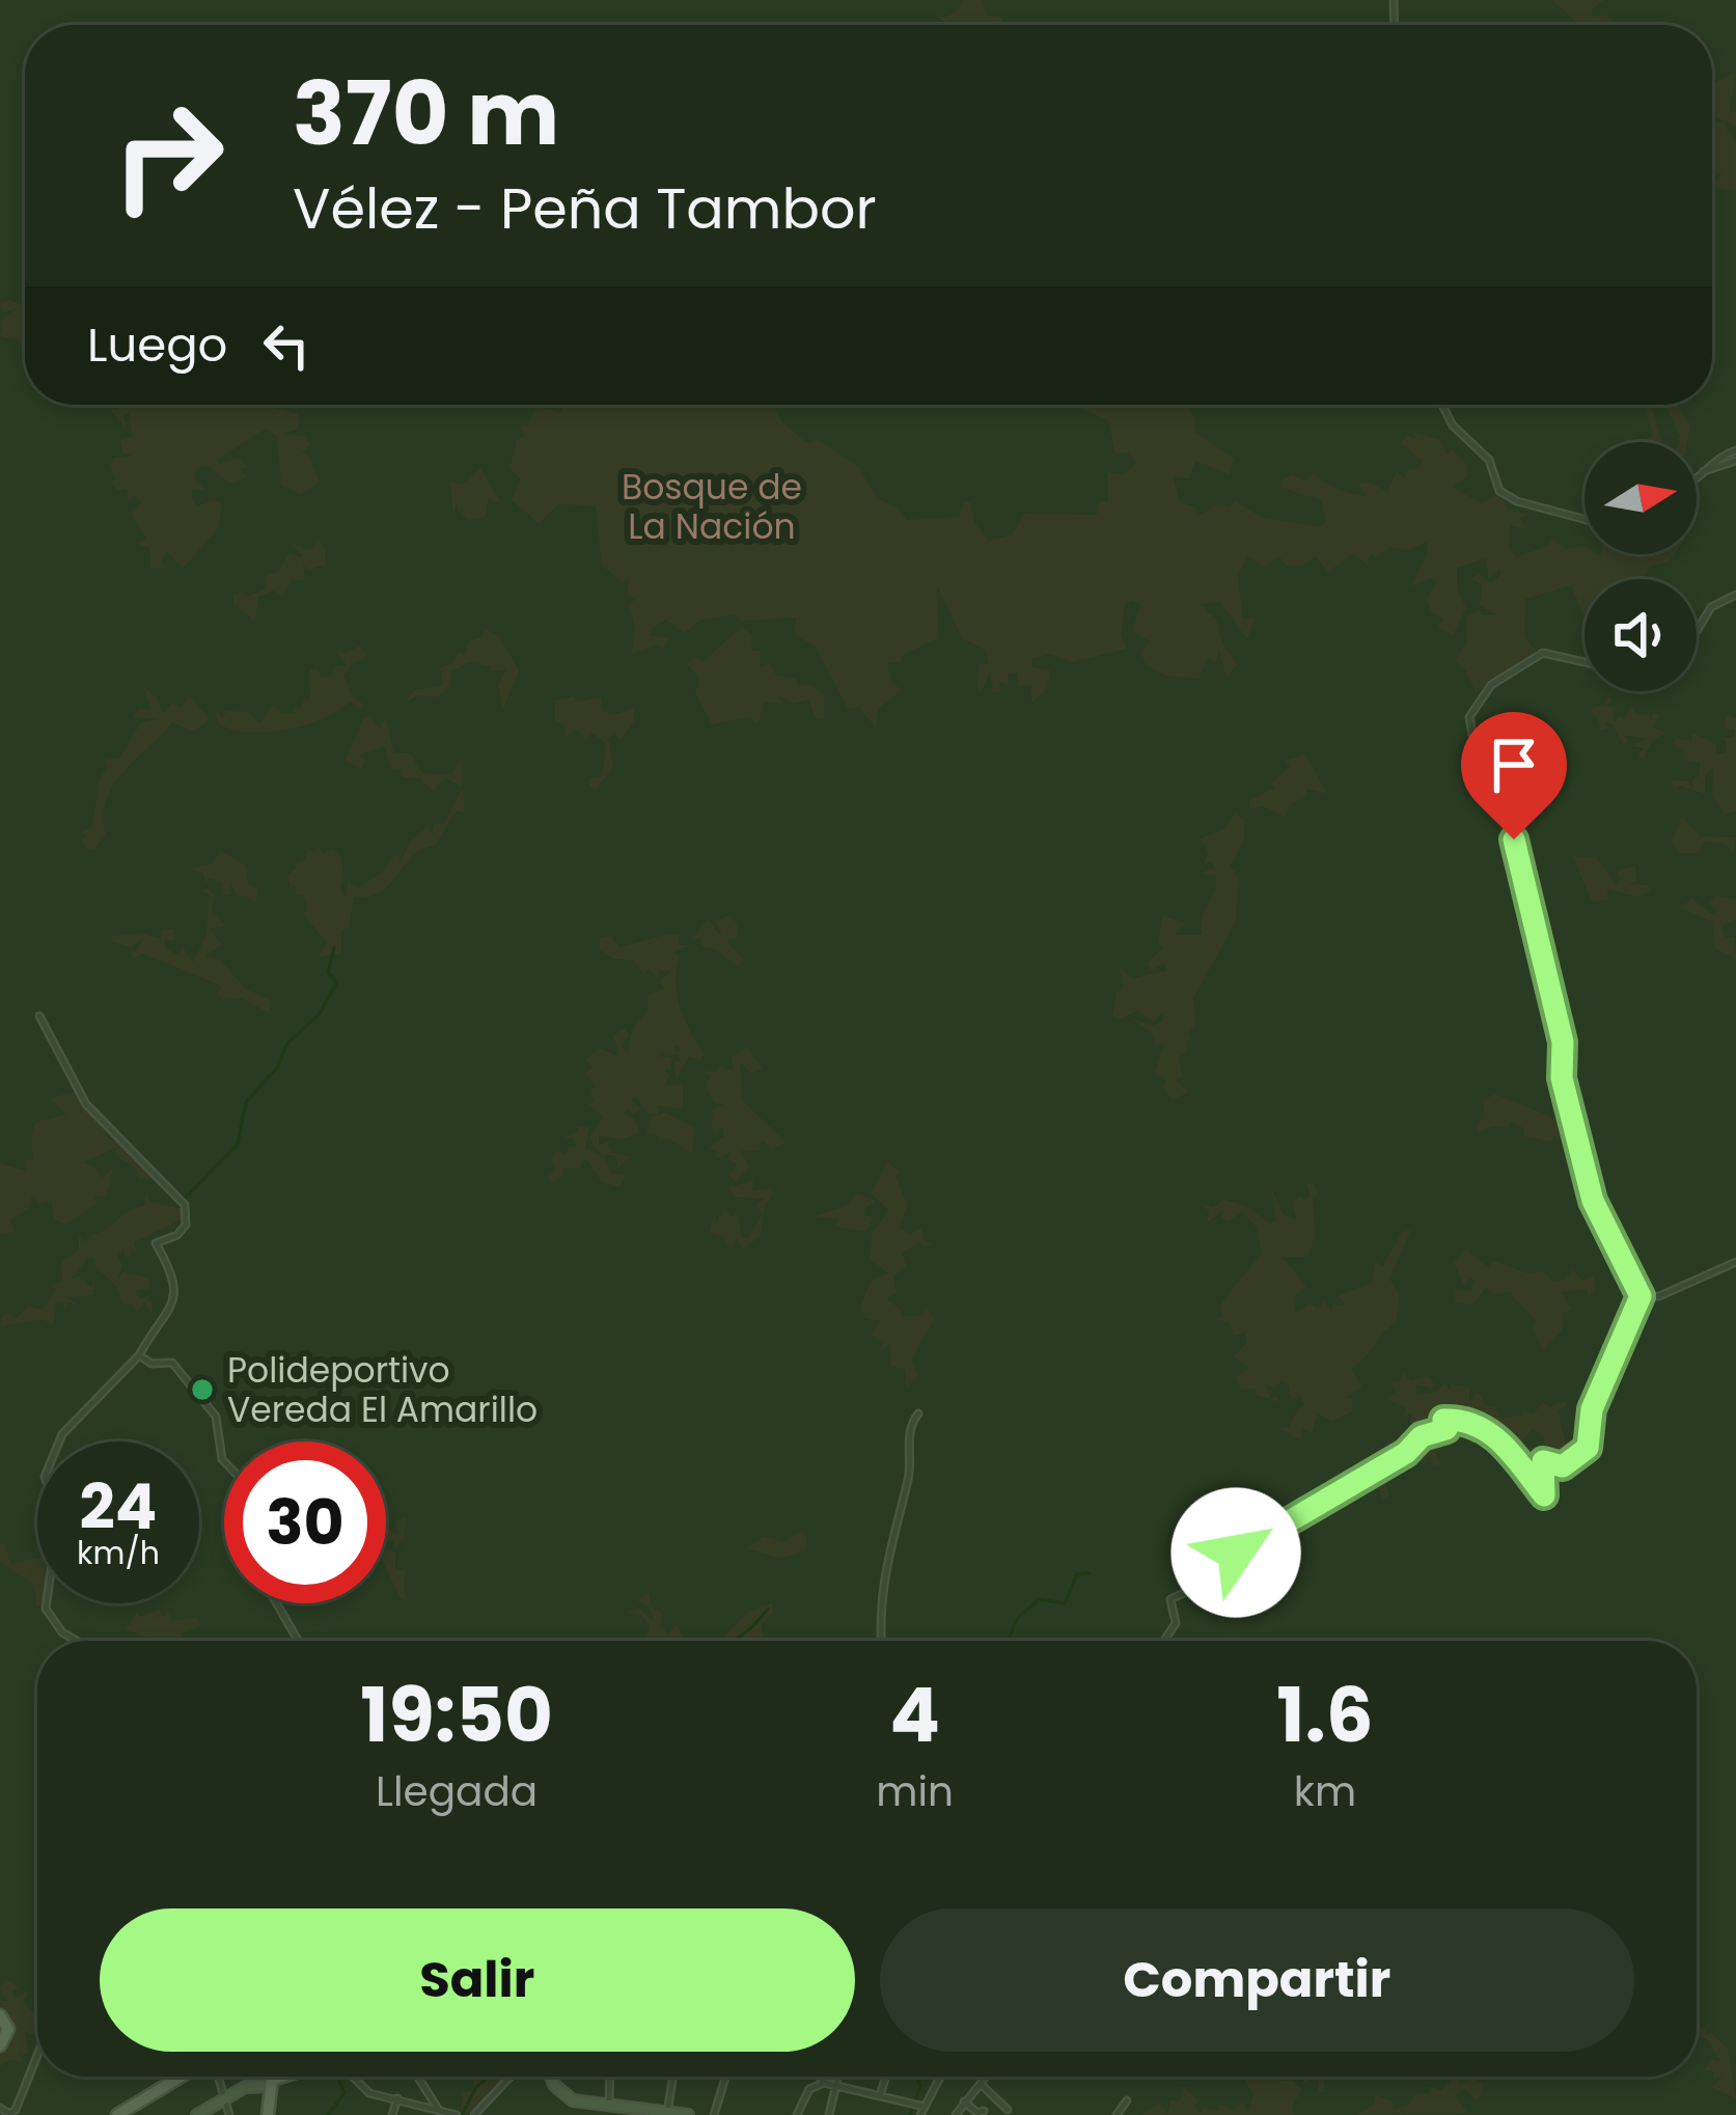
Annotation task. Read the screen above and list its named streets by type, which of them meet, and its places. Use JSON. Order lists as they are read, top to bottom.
{
  "parks": ["Bosque de La Nación"],
  "places": ["Polideportivo Vereda El Amarillo"],
  "north": "right",
  "page": {
    "turn": ["370 m", "Vélez - Peña Tambor"],
    "then": "Luego",
    "speed": "24 km/h",
    "limit": "30",
    "eta": [
      "19:50",
      "Llegada",
      "4",
      "min",
      "1.6",
      "km"
    ],
    "buttons": ["Salir", "Compartir"]
  }
}
